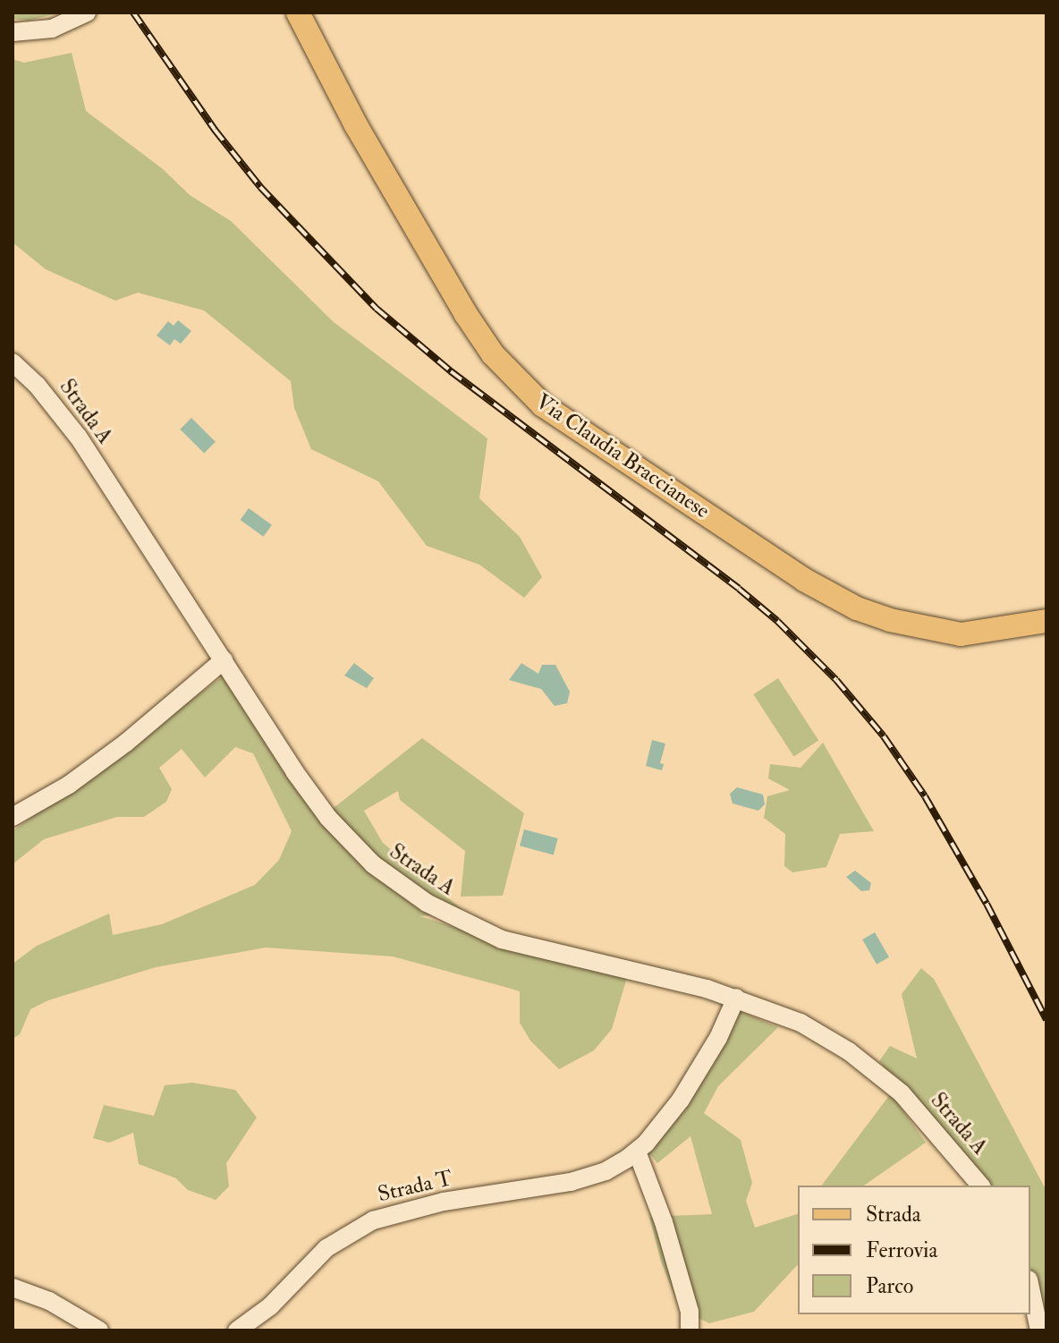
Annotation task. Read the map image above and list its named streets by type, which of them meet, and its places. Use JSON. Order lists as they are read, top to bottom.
{
  "streets": {
    "main road": ["Via Claudia Braccianese"],
    "street": ["Strada A", "Strada T"]
  },
  "crossings": [
    ["Strada A", "Strada T"]
  ],
  "legend": ["Strada", "Ferrovia", "Parco"]
}
